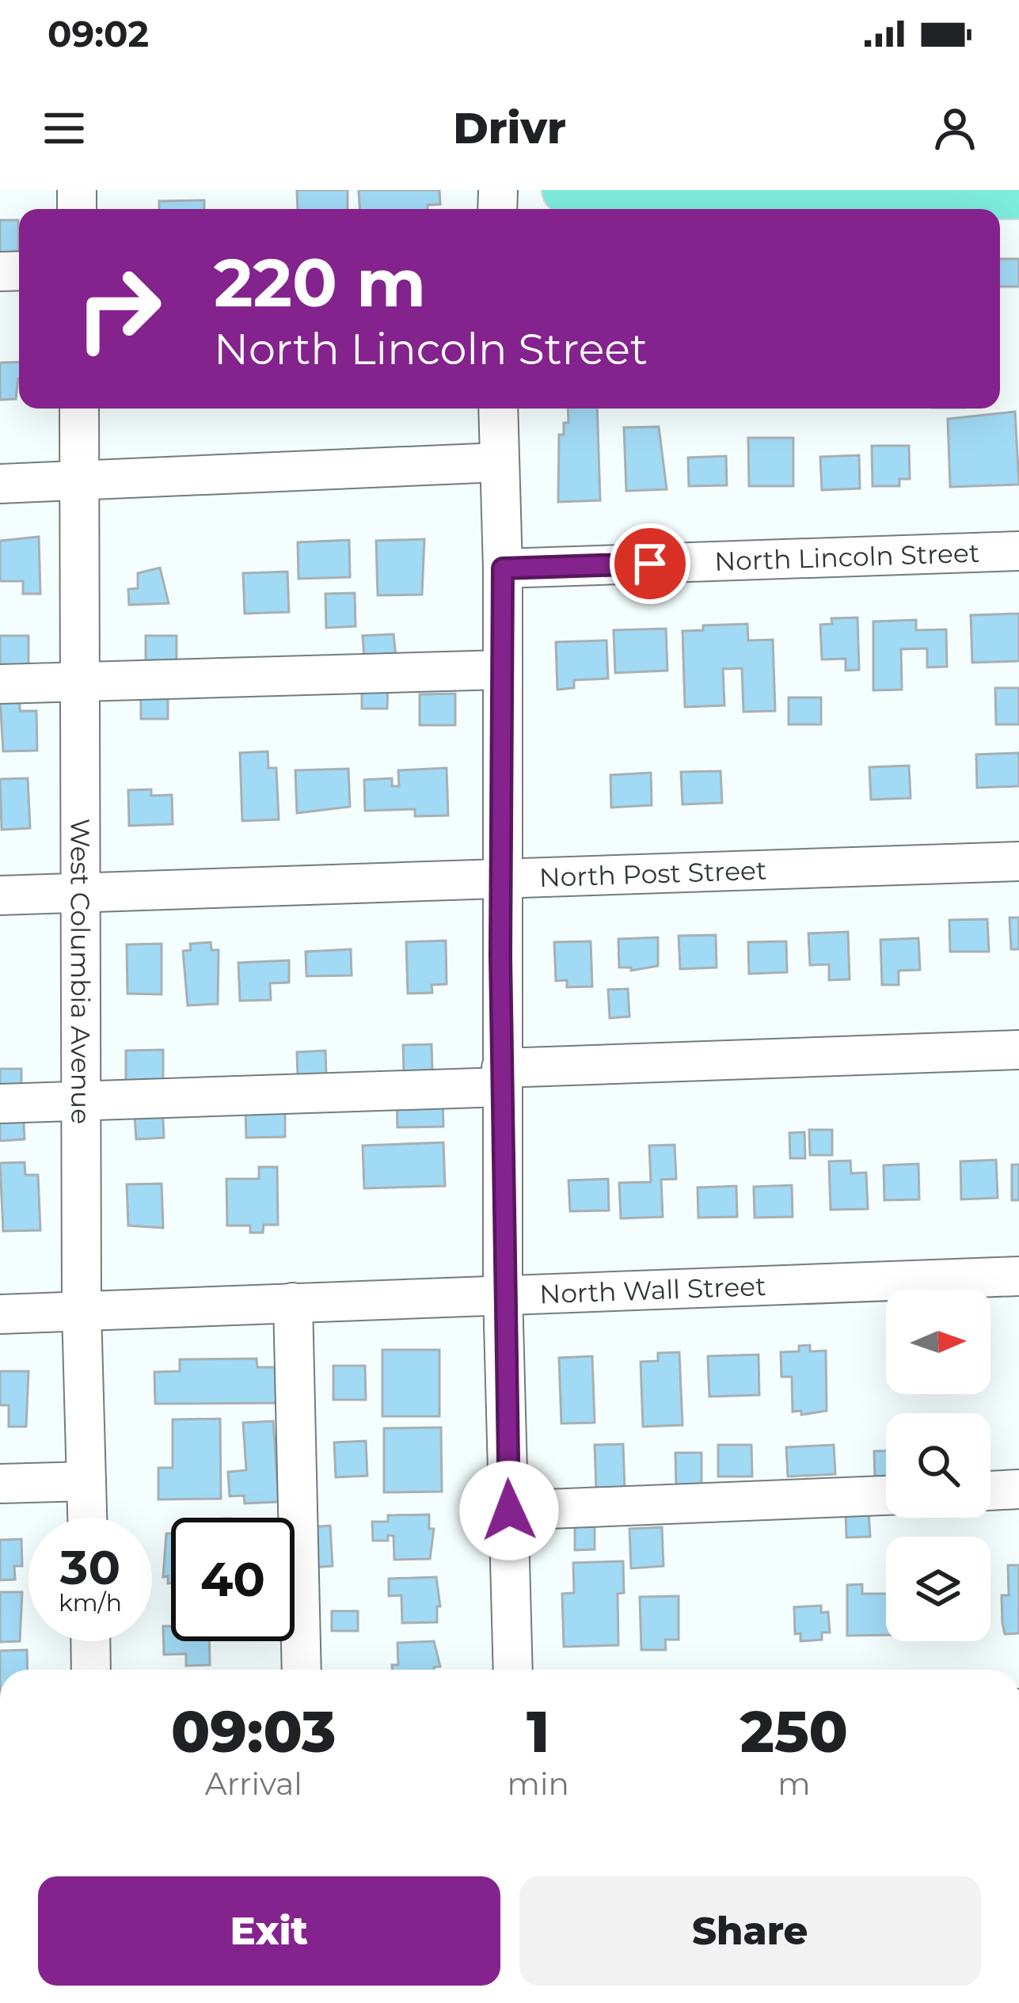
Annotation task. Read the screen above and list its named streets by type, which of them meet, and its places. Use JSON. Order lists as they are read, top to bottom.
{
  "streets": {
    "street": [
      "North Lincoln Street",
      "North Post Street",
      "West Columbia Avenue",
      "North Wall Street"
    ]
  },
  "crossings": [
    ["North Post Street", "West Columbia Avenue"],
    ["West Columbia Avenue", "North Wall Street"]
  ],
  "north": "right",
  "page": {
    "status": "09:02",
    "header": "Drivr",
    "turn": ["220 m", "North Lincoln Street"],
    "speed": "30 km/h",
    "limit": "40",
    "eta": [
      "09:03",
      "Arrival",
      "1",
      "min",
      "250",
      "m"
    ],
    "buttons": ["Exit", "Share"]
  }
}
